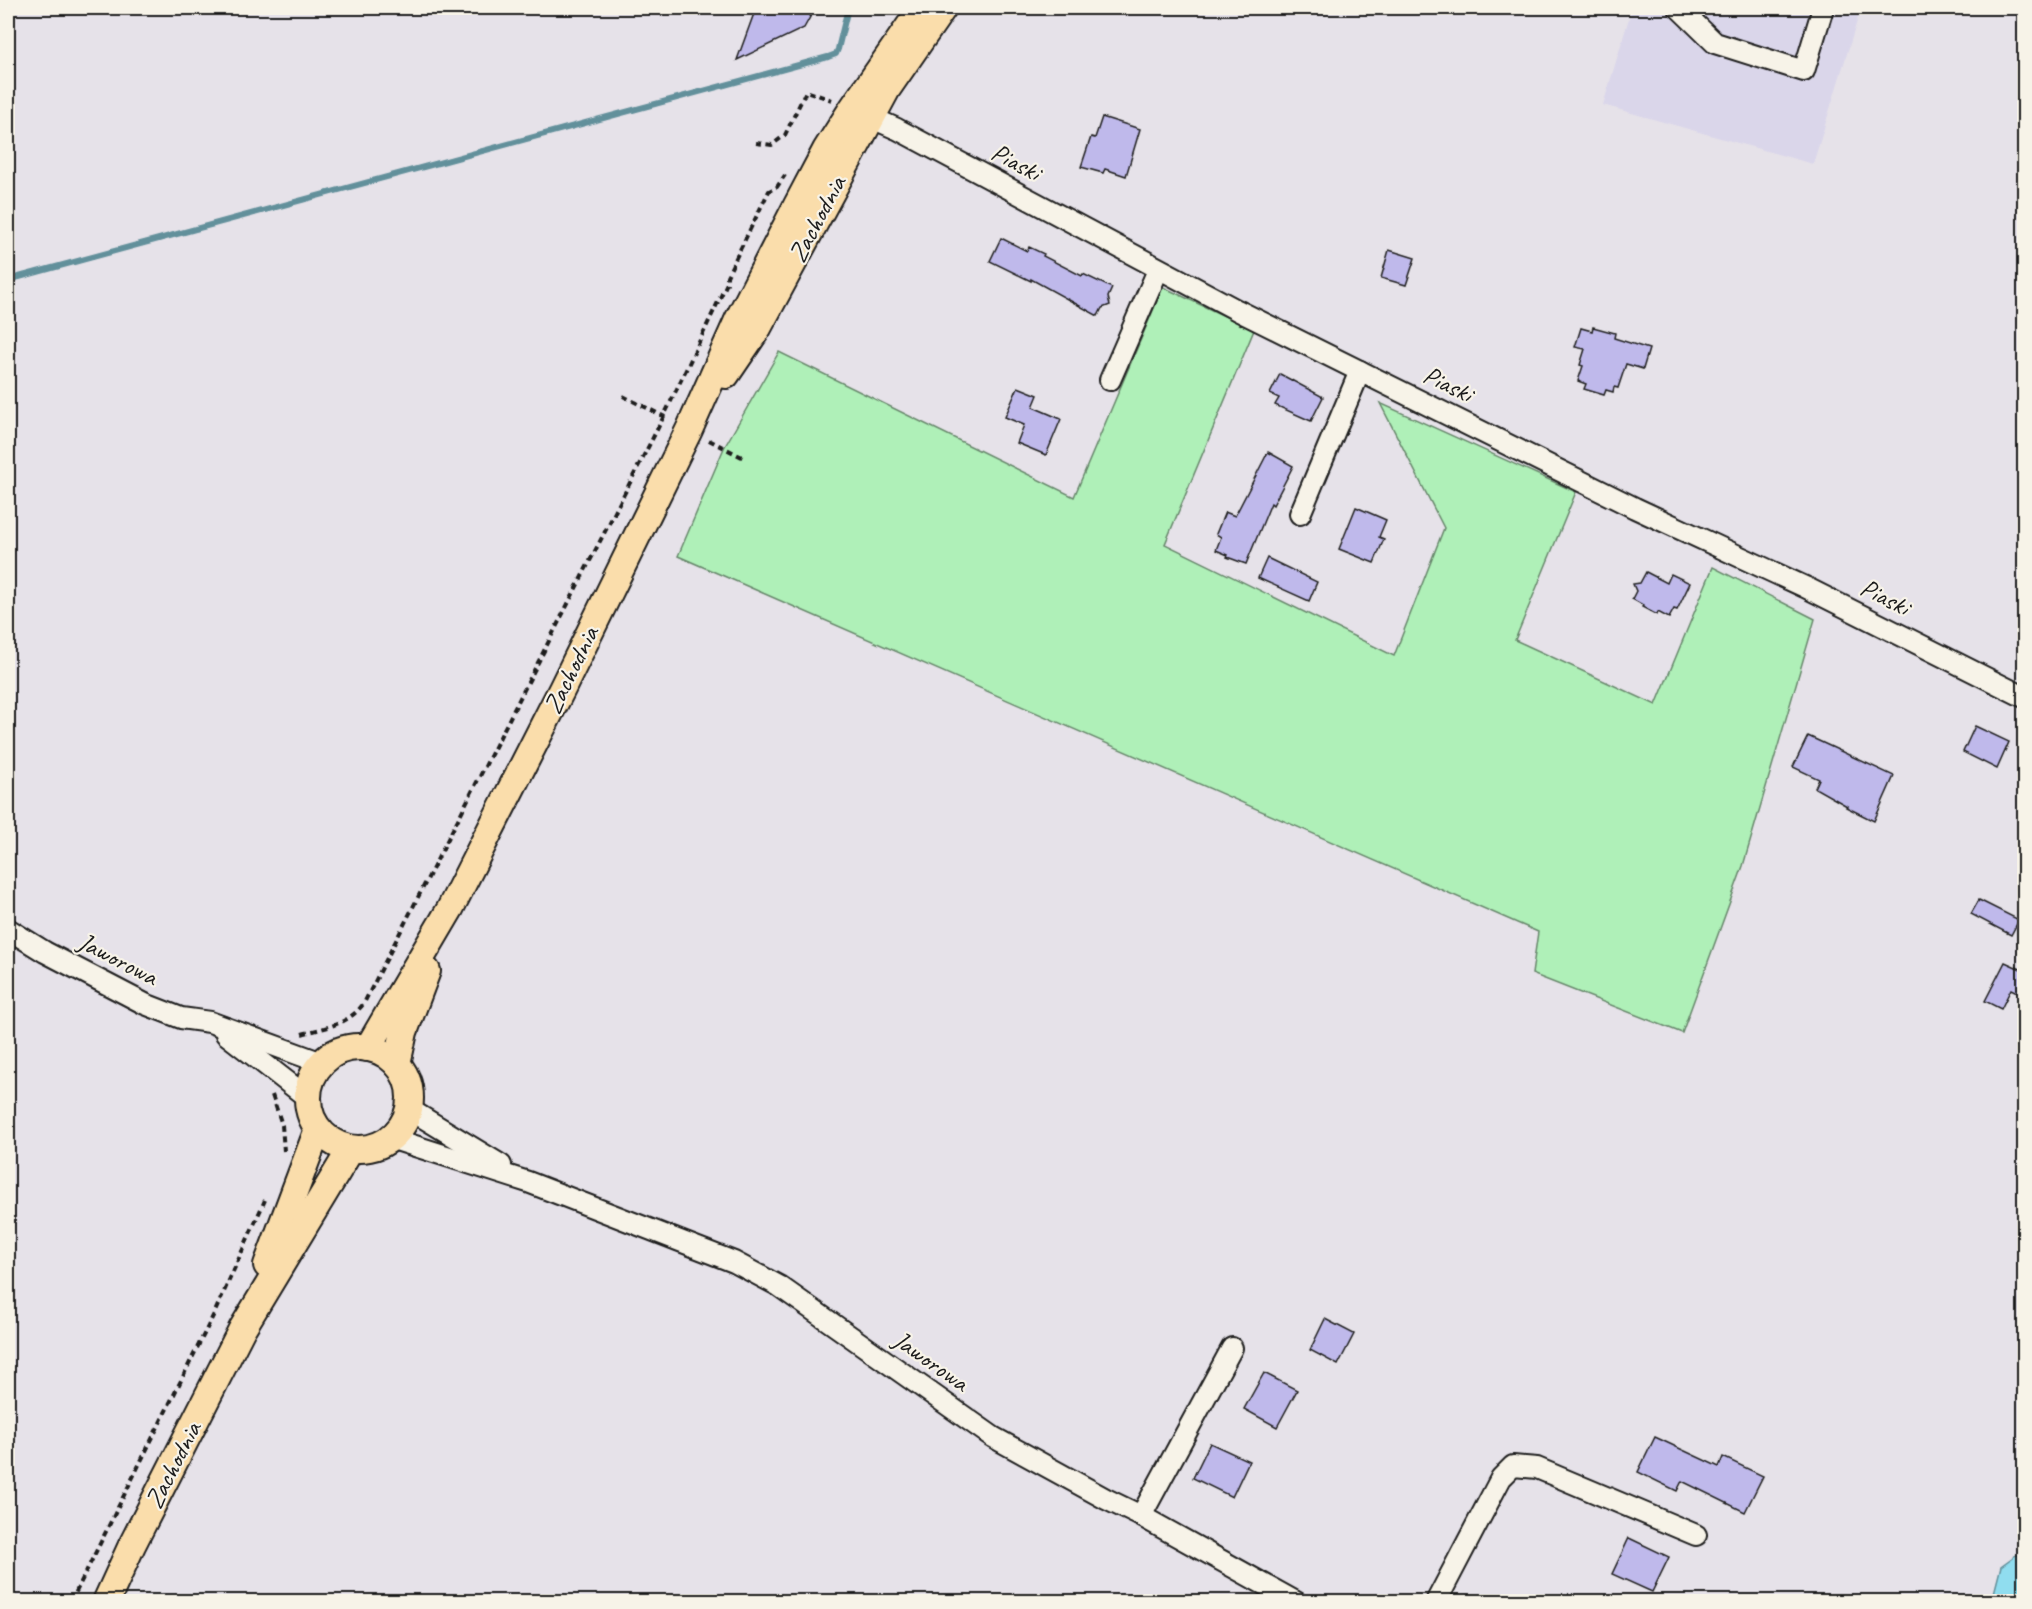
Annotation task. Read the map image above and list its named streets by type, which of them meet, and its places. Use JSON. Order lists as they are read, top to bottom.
{
  "streets": {
    "main road": ["Zachodnia"],
    "street": ["Piaski", "Jaworowa"]
  },
  "crossings": [
    ["Piaski", "Zachodnia"],
    ["Zachodnia", "Jaworowa"]
  ]
}
